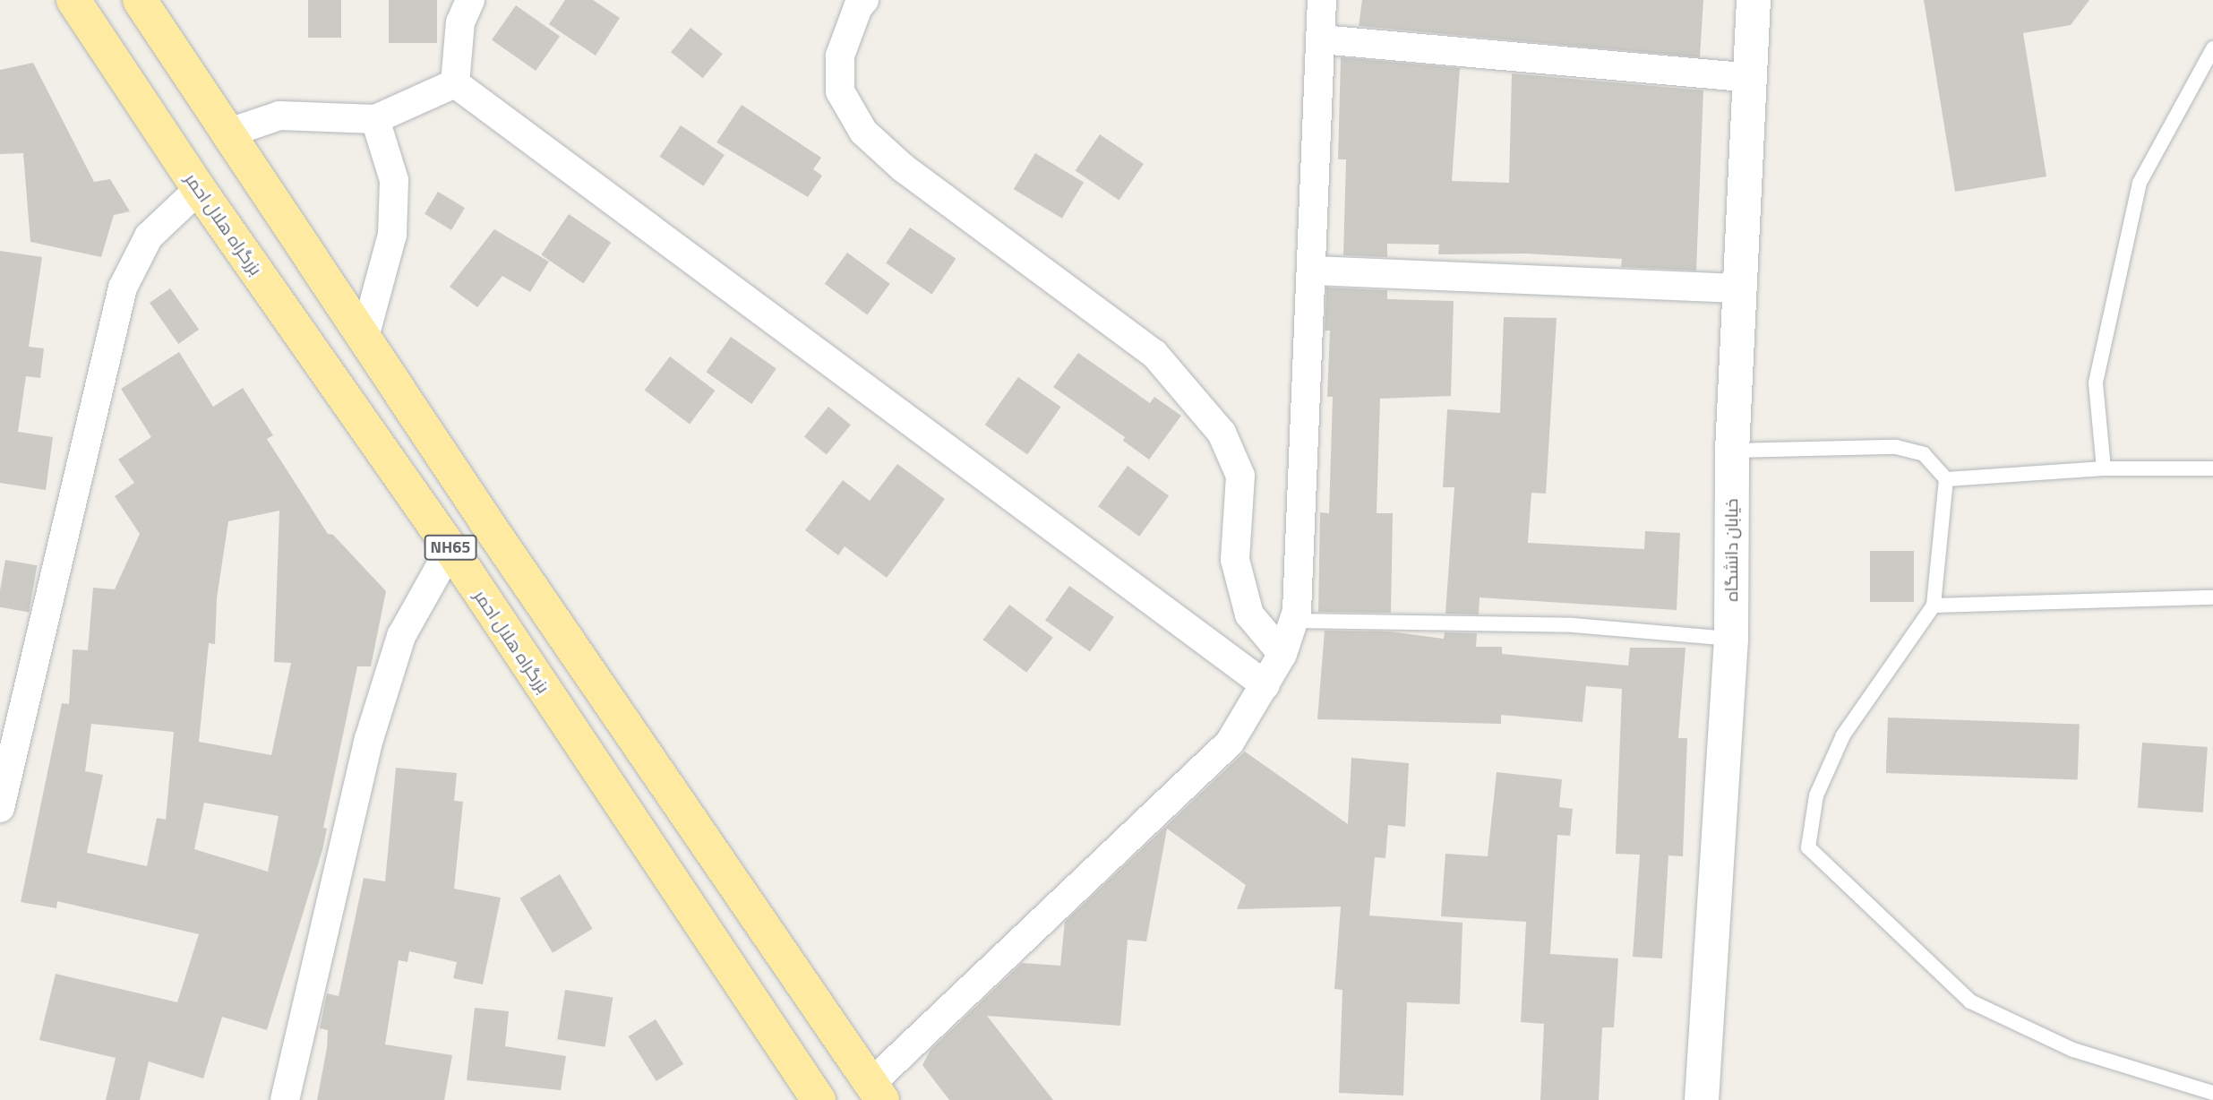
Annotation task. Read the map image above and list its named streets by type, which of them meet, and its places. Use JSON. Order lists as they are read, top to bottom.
{
  "streets": {
    "highway": ["بزرگراه هلال احمر", "NH65"],
    "street": ["خیابان دانشگاه"]
  }
}
